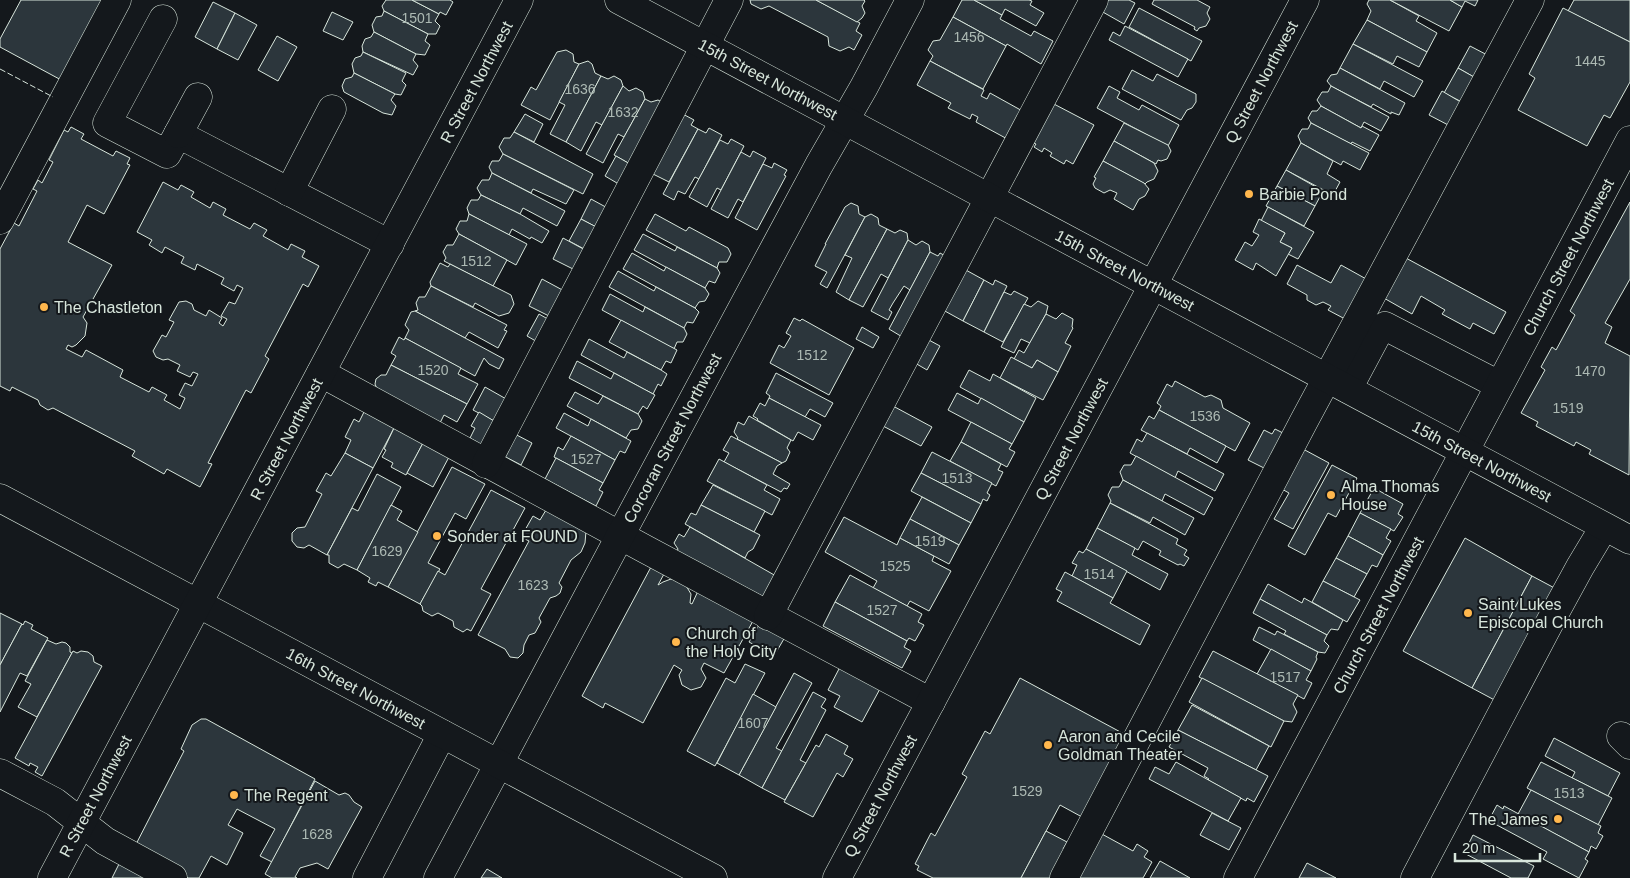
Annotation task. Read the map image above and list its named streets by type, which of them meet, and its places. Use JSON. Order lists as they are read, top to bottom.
{
  "streets": {
    "main road": [
      "15th Street Northwest",
      "R Street Northwest",
      "Q Street Northwest",
      "Church Street Northwest",
      "Corcoran Street Northwest",
      "16th Street Northwest"
    ]
  },
  "crossings": [
    ["15th Street Northwest", "Q Street Northwest"],
    ["15th Street Northwest", "Church Street Northwest"],
    ["15th Street Northwest", "Corcoran Street Northwest"],
    ["R Street Northwest", "16th Street Northwest"],
    ["Corcoran Street Northwest", "16th Street Northwest"]
  ],
  "places": [
    "Barbie Pond",
    "The Chastleton",
    "Alma Thomas House",
    "Sonder at FOUND",
    "Saint Lukes Episcopal Church",
    "Church of the Holy City",
    "Aaron and Cecile Goldman Theater",
    "The Regent",
    "The James"
  ],
  "house_numbers": [
    "1501",
    "1456",
    "1445",
    "1636",
    "1632",
    "1512",
    "1512",
    "1520",
    "1470",
    "1519",
    "1536",
    "1527",
    "1513",
    "1519",
    "1629",
    "1525",
    "1514",
    "1623",
    "1527",
    "1517",
    "1607",
    "1529",
    "1513",
    "1628"
  ],
  "scale_bar": "20 m"
}
